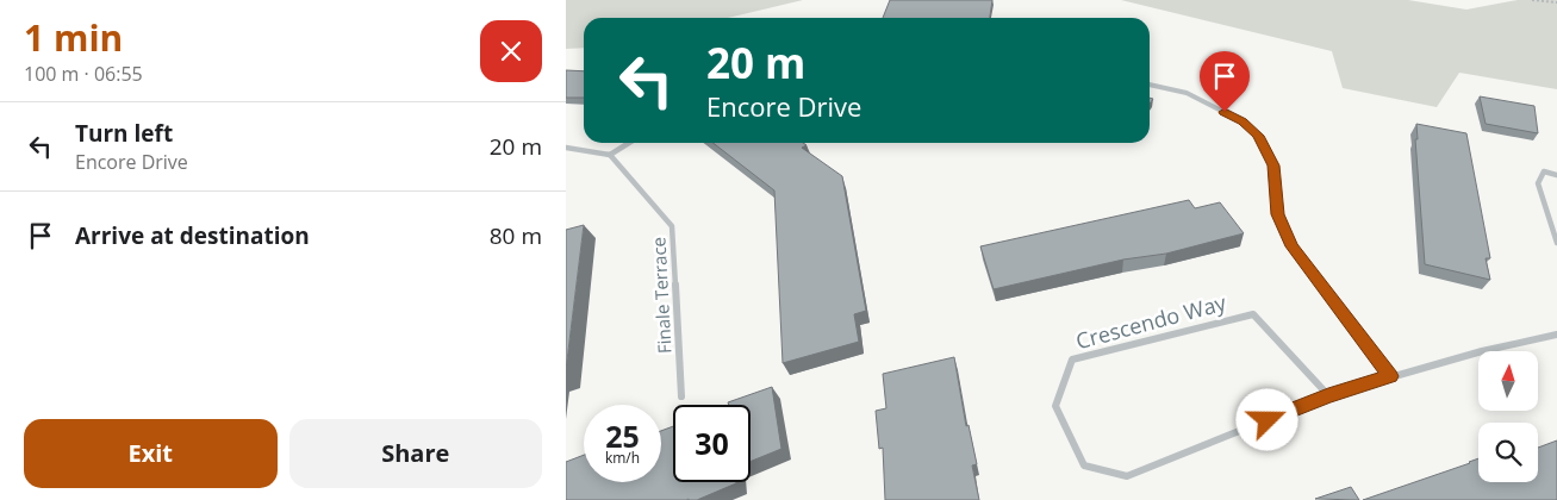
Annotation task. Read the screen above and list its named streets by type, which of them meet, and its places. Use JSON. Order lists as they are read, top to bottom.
{
  "streets": {
    "street": ["Finale Terrace", "Crescendo Way"]
  },
  "north": "top",
  "page": {
    "heading": ["1 min", "100 m · 06:55"],
    "turn": ["20 m", "Encore Drive"],
    "list": [
      {
        "name": "Turn left",
        "note": "Encore Drive",
        "value": "20 m"
      },
      {
        "name": "Arrive at destination",
        "value": "80 m"
      }
    ],
    "speed": "25 km/h",
    "limit": "30",
    "buttons": ["Exit", "Share"]
  }
}
